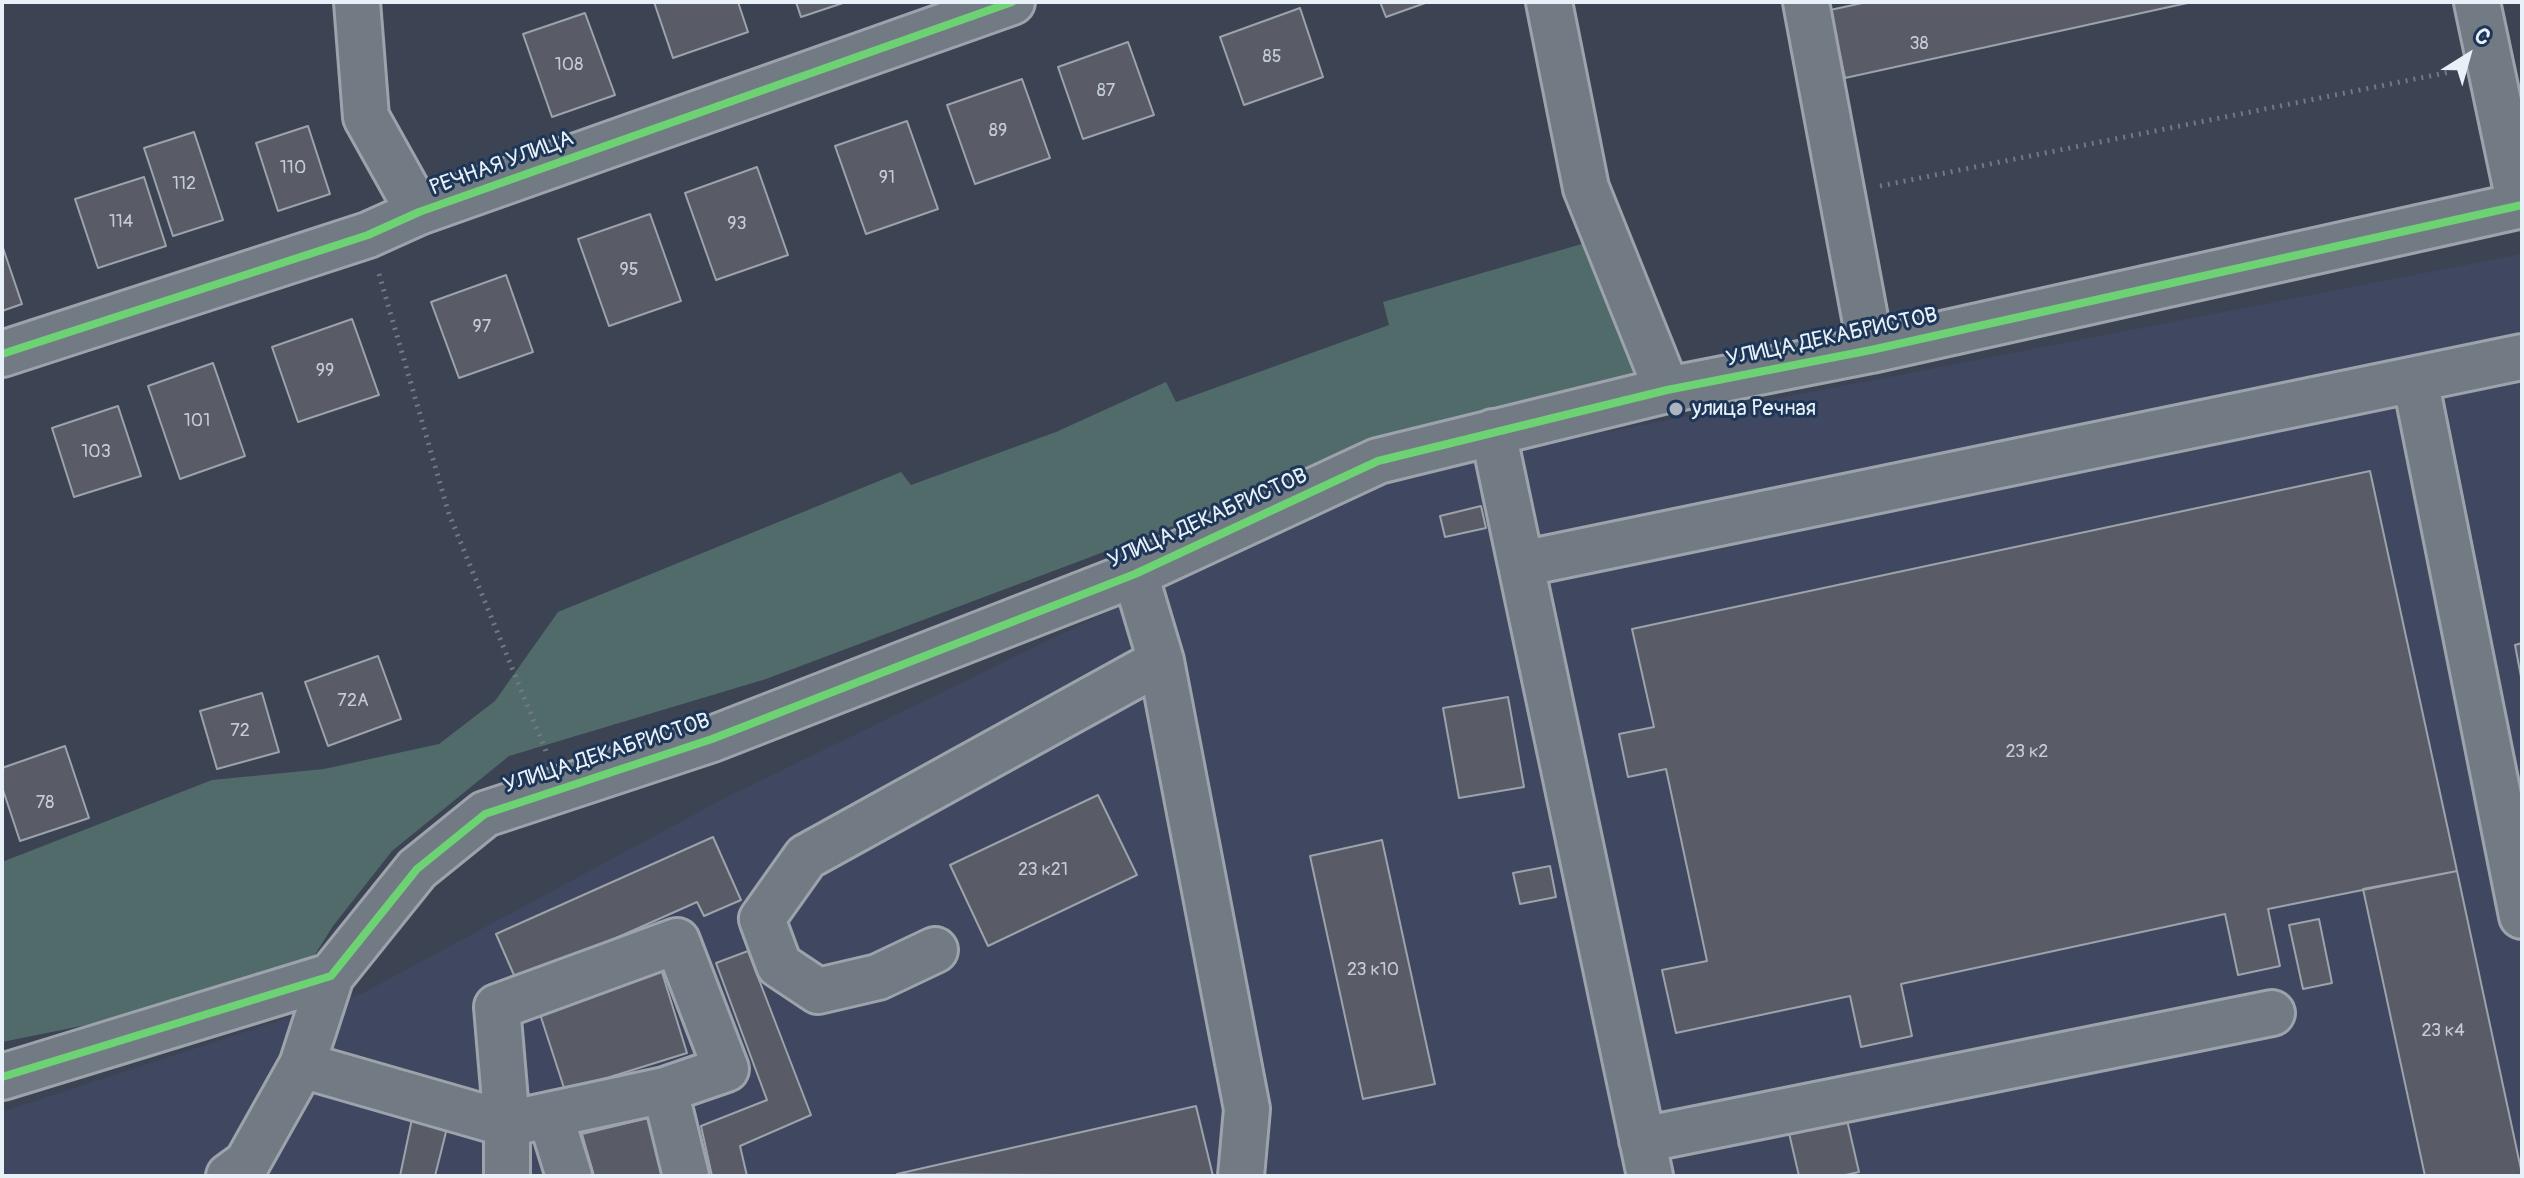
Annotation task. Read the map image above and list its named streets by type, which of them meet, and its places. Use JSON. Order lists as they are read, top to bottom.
{
  "streets": {
    "street": ["РЕЧНАЯ УЛИЦА", "УЛИЦА ДЕКАБРИСТОВ"]
  },
  "places": ["улица Речная"],
  "house_numbers": [
    "38",
    "85",
    "108",
    "87",
    "89",
    "110",
    "91",
    "112",
    "114",
    "93",
    "95",
    "97",
    "99",
    "101",
    "103",
    "72А",
    "72",
    "23 к2",
    "78",
    "23 к21",
    "23 к10",
    "23 к4"
  ],
  "north": "top right"
}
